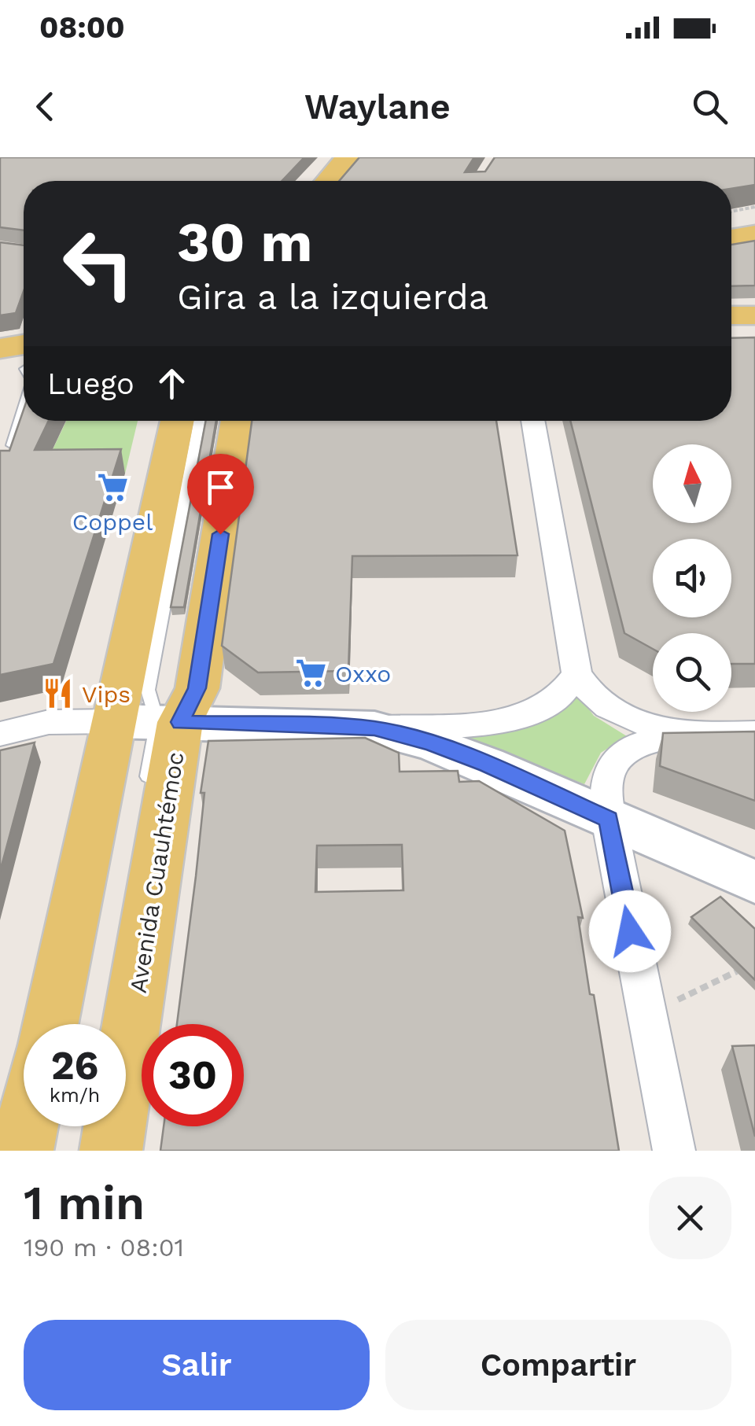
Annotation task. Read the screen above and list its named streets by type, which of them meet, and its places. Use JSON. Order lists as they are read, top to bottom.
{
  "streets": {
    "main road": ["Avenida Cuauhtémoc"]
  },
  "places": {
    "supermarket": ["Coppel", "Oxxo"],
    "restaurant": ["Vips"]
  },
  "north": "top",
  "page": {
    "status": "08:00",
    "header": "Waylane",
    "turn": ["30 m", "Gira a la izquierda"],
    "then": "Luego",
    "speed": "26 km/h",
    "limit": "30",
    "heading": ["1 min", "190 m · 08:01"],
    "buttons": ["Salir", "Compartir"]
  }
}
